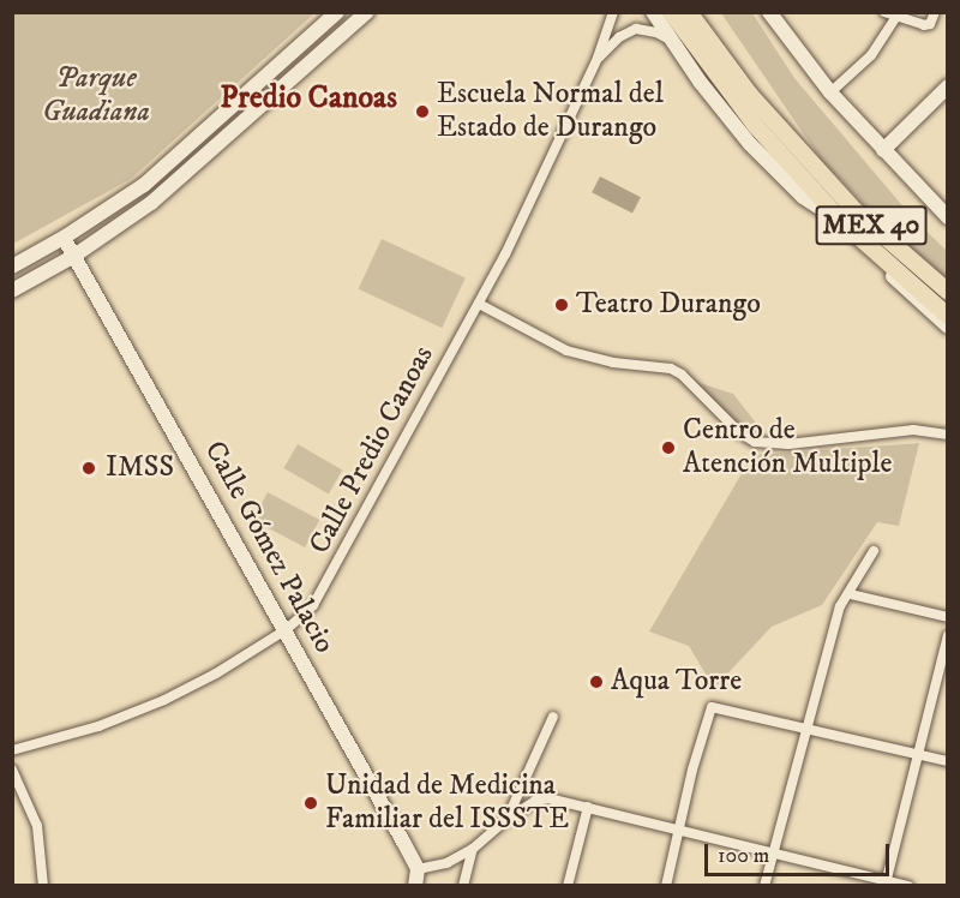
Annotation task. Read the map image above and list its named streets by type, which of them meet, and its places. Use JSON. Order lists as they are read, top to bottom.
{
  "streets": {
    "main road": ["MEX 40"],
    "street": ["Calle Predio Canoas", "Calle Gómez Palacio"]
  },
  "crossings": [
    ["Calle Predio Canoas", "Calle Gómez Palacio"]
  ],
  "districts": ["Predio Canoas"],
  "parks": ["Parque Guadiana"],
  "places": [
    "Escuela Normal del Estado de Durango",
    "Teatro Durango",
    "Centro de Atención Multiple",
    "IMSS",
    "Aqua Torre",
    "Unidad de Medicina Familiar del ISSSTE"
  ],
  "scale_bar": "100 m"
}
